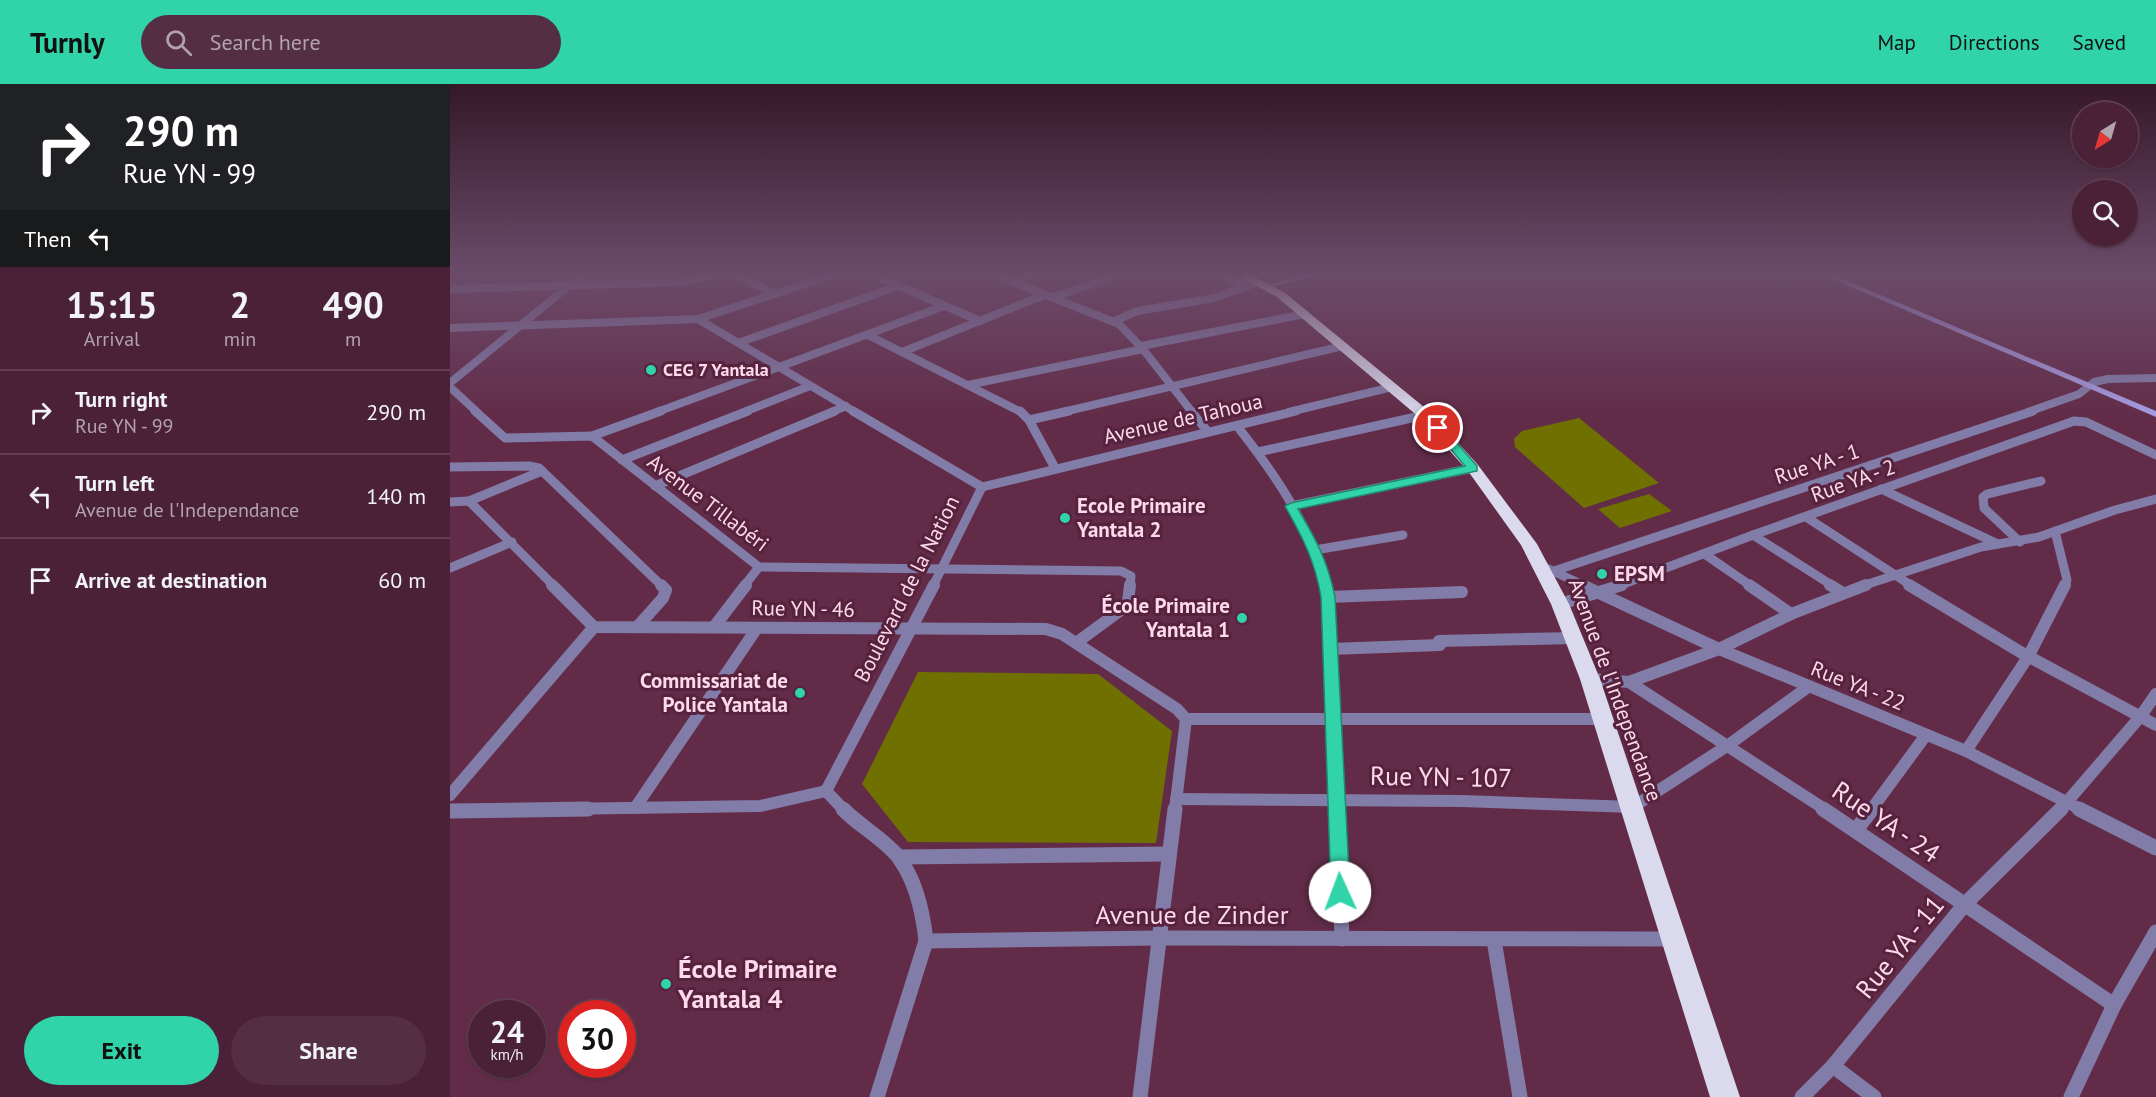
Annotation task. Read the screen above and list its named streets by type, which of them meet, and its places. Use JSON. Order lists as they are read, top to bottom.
{
  "streets": {
    "highway": ["Avenue de l'Independance"],
    "street": [
      "Avenue de Tahoua",
      "Rue YA - 1",
      "Rue YA - 2",
      "Avenue Tillabéri",
      "Boulevard de la Nation",
      "Rue YN - 46",
      "Rue YA - 22",
      "Rue YN - 107",
      "Rue YA - 24",
      "Avenue de Zinder",
      "Rue YA - 11"
    ]
  },
  "crossings": [
    ["Avenue de Tahoua", "Boulevard de la Nation"],
    ["Avenue de Tahoua", "Avenue de l'Independance"],
    ["Rue YA - 1", "Rue YA - 22"],
    ["Rue YA - 1", "Avenue de l'Independance"],
    ["Rue YA - 2", "Rue YA - 22"],
    ["Rue YA - 2", "Avenue de l'Independance"],
    ["Avenue Tillabéri", "Boulevard de la Nation"],
    ["Avenue Tillabéri", "Rue YN - 46"],
    ["Boulevard de la Nation", "Rue YN - 46"],
    ["Rue YA - 22", "Avenue de l'Independance"],
    ["Rue YA - 22", "Rue YA - 11"],
    ["Avenue de l'Independance", "Rue YN - 107"],
    ["Avenue de l'Independance", "Avenue de Zinder"],
    ["Rue YA - 24", "Rue YA - 11"]
  ],
  "places": [
    "CEG 7 Yantala",
    "Ecole Primaire Yantala 2",
    "EPSM",
    "École Primaire Yantala 1",
    "Commissariat de Police Yantala",
    "École Primaire Yantala 4"
  ],
  "north": "bottom left",
  "page": {
    "header": "Turnly",
    "search": "Search here",
    "nav": ["Map", "Directions", "Saved"],
    "turn": ["290 m", "Rue YN - 99"],
    "then": "Then",
    "eta": [
      "15:15",
      "Arrival",
      "2",
      "min",
      "490",
      "m"
    ],
    "list": [
      {
        "name": "Turn right",
        "note": "Rue YN - 99",
        "value": "290 m"
      },
      {
        "name": "Turn left",
        "note": "Avenue de l'Independance",
        "value": "140 m"
      },
      {
        "name": "Arrive at destination",
        "value": "60 m"
      }
    ],
    "speed": "24 km/h",
    "limit": "30",
    "buttons": ["Exit", "Share"]
  }
}
